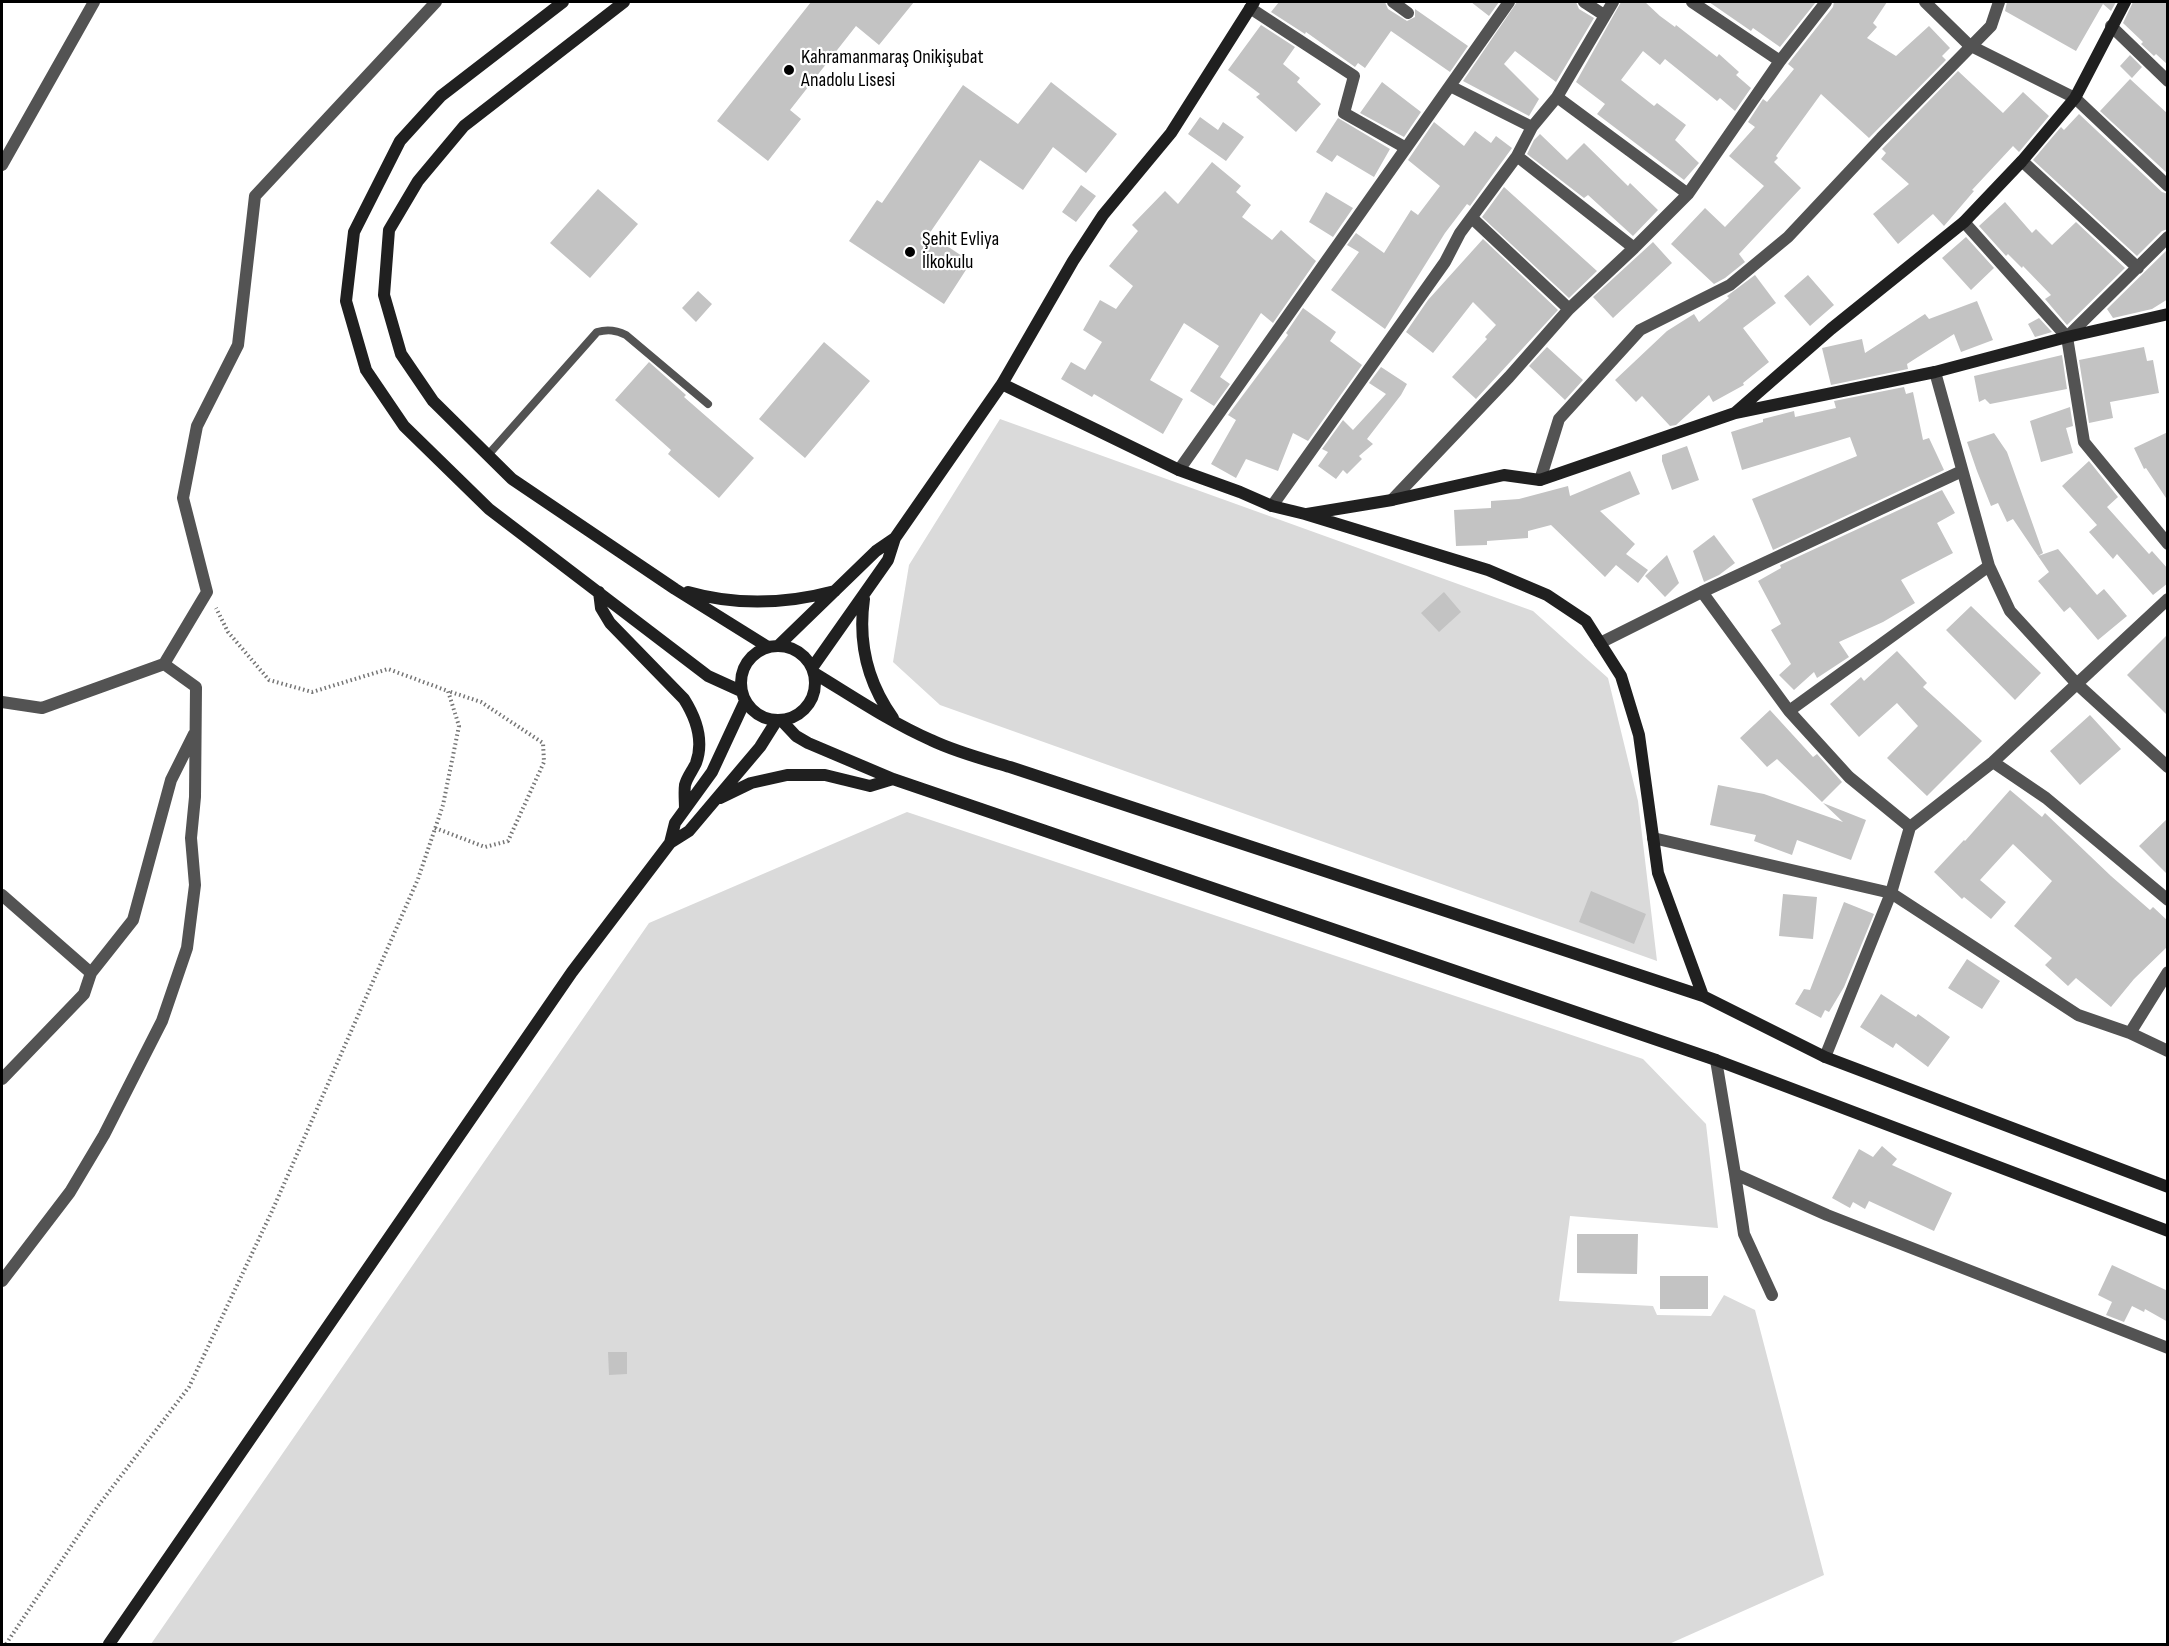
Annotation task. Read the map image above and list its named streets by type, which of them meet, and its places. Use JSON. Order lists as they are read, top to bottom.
{
  "places": ["Kahramanmaraş Onikişubat Anadolu Lisesi", "Şehit Evliya İlkokulu"]
}
